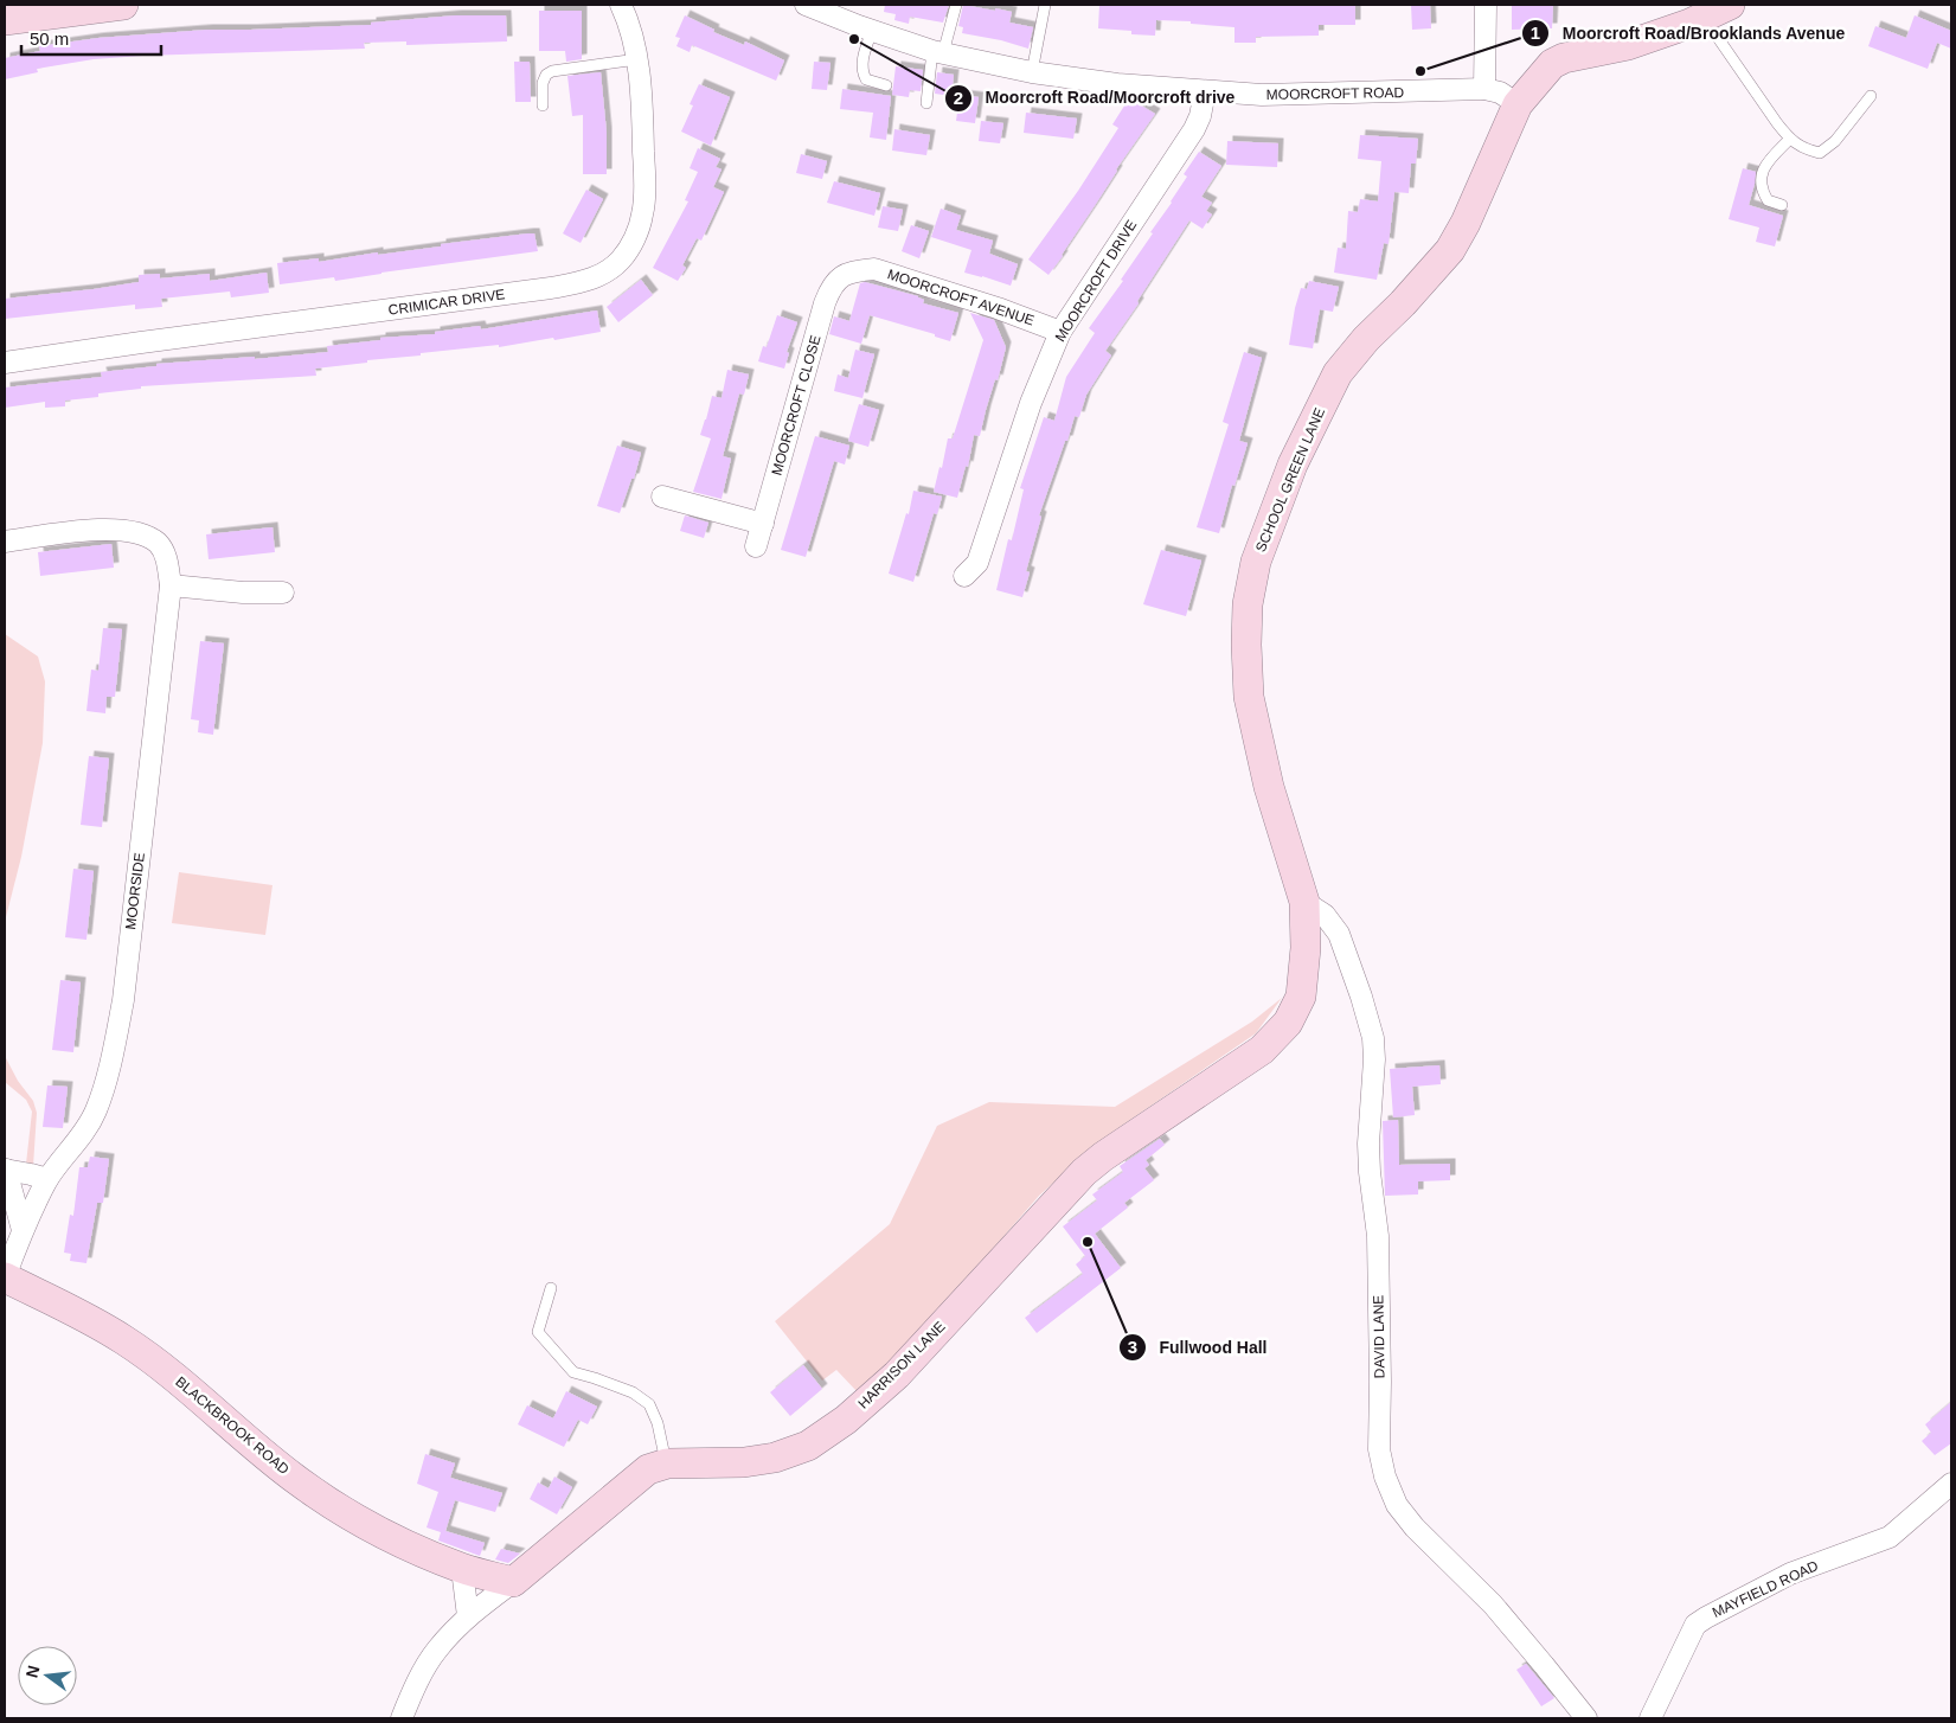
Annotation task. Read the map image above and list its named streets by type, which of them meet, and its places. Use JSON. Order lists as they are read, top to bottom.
{
  "streets": {
    "street": [
      "MOORCROFT ROAD",
      "MOORCROFT DRIVE",
      "MOORCROFT AVENUE",
      "CRIMICAR DRIVE",
      "MOORCROFT CLOSE",
      "SCHOOL GREEN LANE",
      "MOORSIDE",
      "DAVID LANE",
      "HARRISON LANE",
      "BLACKBROOK ROAD",
      "MAYFIELD ROAD"
    ]
  },
  "crossings": [
    ["MOORCROFT ROAD", "MOORCROFT DRIVE"],
    ["MOORCROFT ROAD", "SCHOOL GREEN LANE"],
    ["MOORCROFT DRIVE", "MOORCROFT AVENUE"],
    ["MOORCROFT AVENUE", "MOORCROFT CLOSE"],
    ["SCHOOL GREEN LANE", "DAVID LANE"],
    ["SCHOOL GREEN LANE", "HARRISON LANE"],
    ["MOORSIDE", "BLACKBROOK ROAD"],
    ["DAVID LANE", "HARRISON LANE"],
    ["HARRISON LANE", "BLACKBROOK ROAD"]
  ],
  "places": ["Moorcroft Road/Moorcroft drive", "Moorcroft Road/Brooklands Avenue", "Fullwood Hall"],
  "scale_bar": "50 m",
  "north": "left"
}
